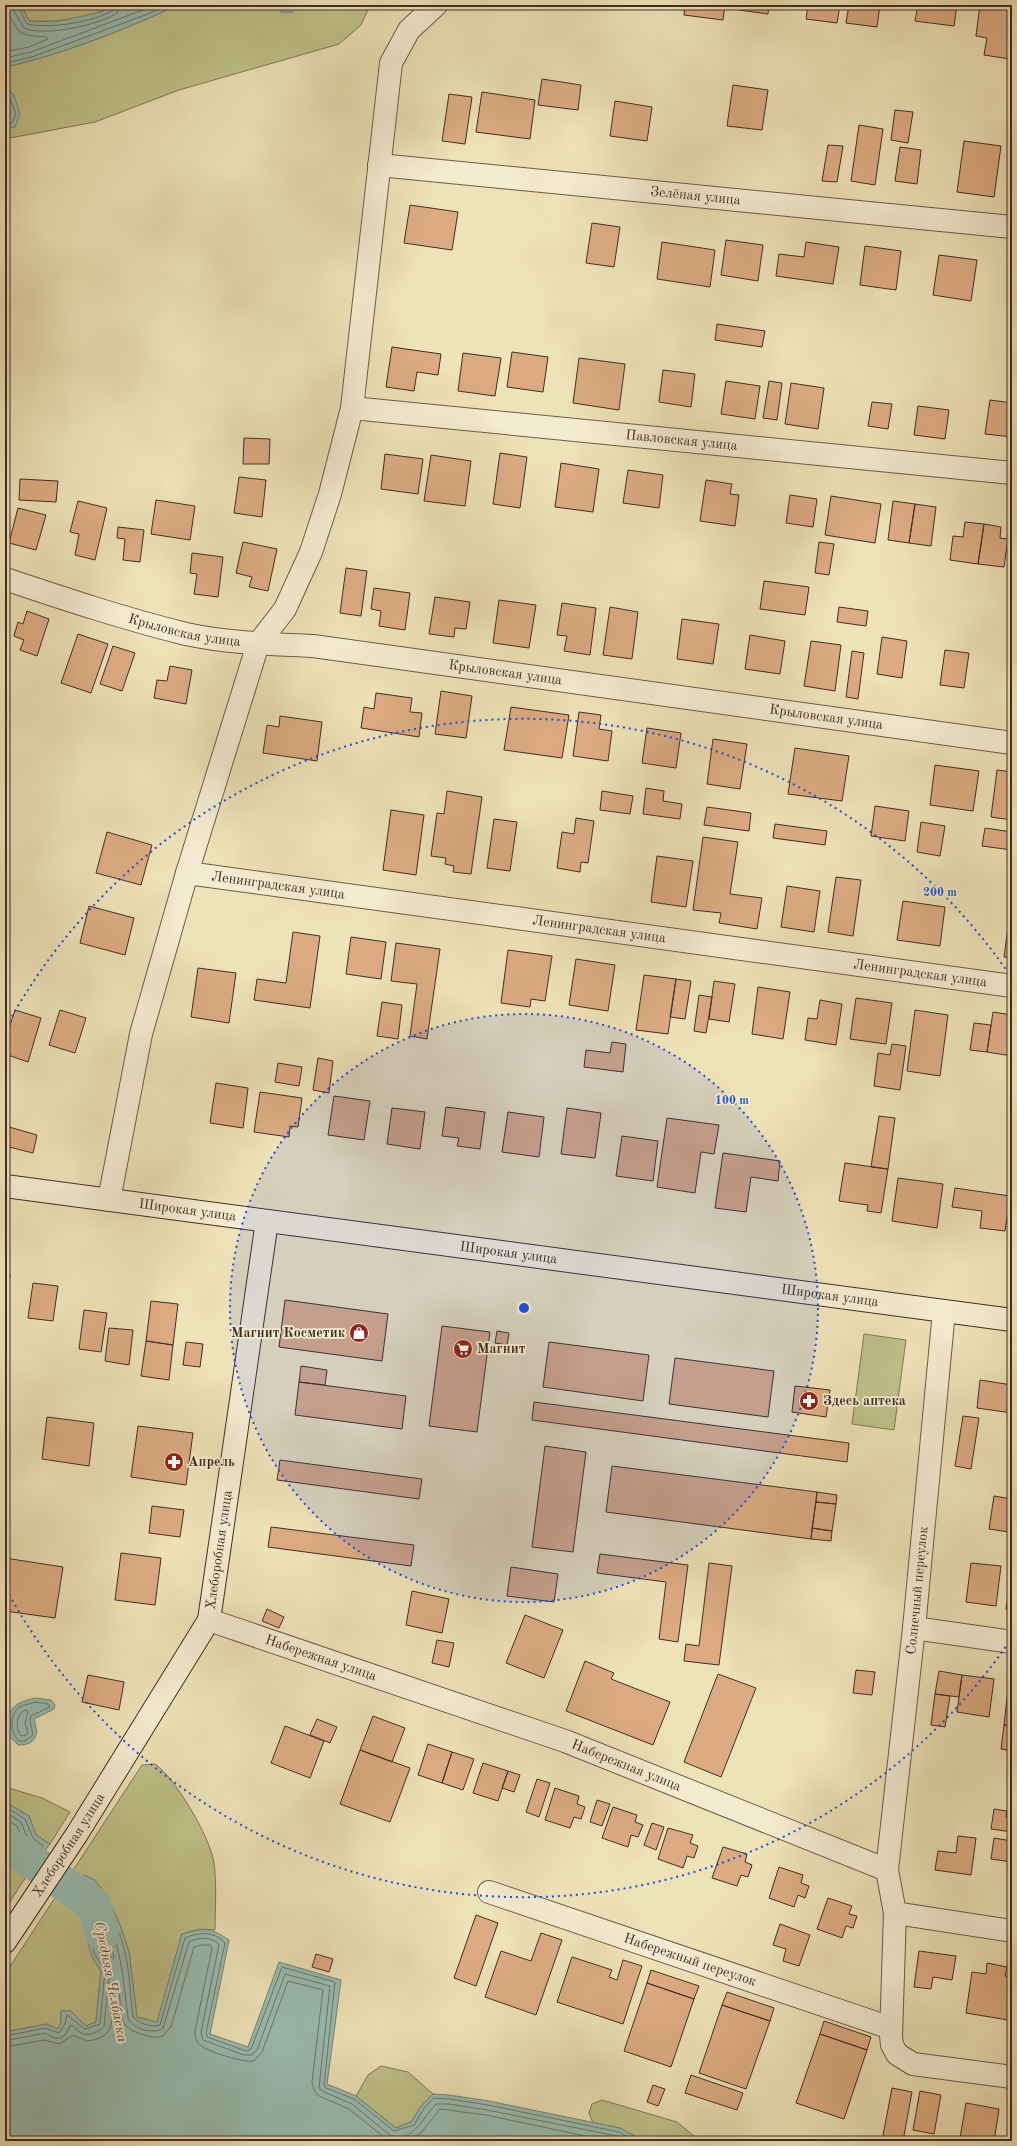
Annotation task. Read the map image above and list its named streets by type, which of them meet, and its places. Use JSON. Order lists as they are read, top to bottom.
{
  "streets": {
    "street": [
      "Зелёная улица",
      "Павловская улица",
      "Крыловская улица",
      "Ленинградская улица",
      "Широкая улица",
      "Хлеборобная улица",
      "Солнечный переулок",
      "Набережная улица",
      "Набережный переулок"
    ]
  },
  "crossings": [
    ["Широкая улица", "Хлеборобная улица"],
    ["Широкая улица", "Солнечный переулок"],
    ["Хлеборобная улица", "Набережная улица"],
    ["Солнечный переулок", "Набережная улица"]
  ],
  "water": ["Средняя Челбаска"],
  "places": {
    "shop": ["Магнит Косметик"],
    "supermarket": ["Магнит"],
    "pharmacy": ["Здесь аптека", "Апрель"]
  },
  "rings": ["200 m", "100 m"]
}
